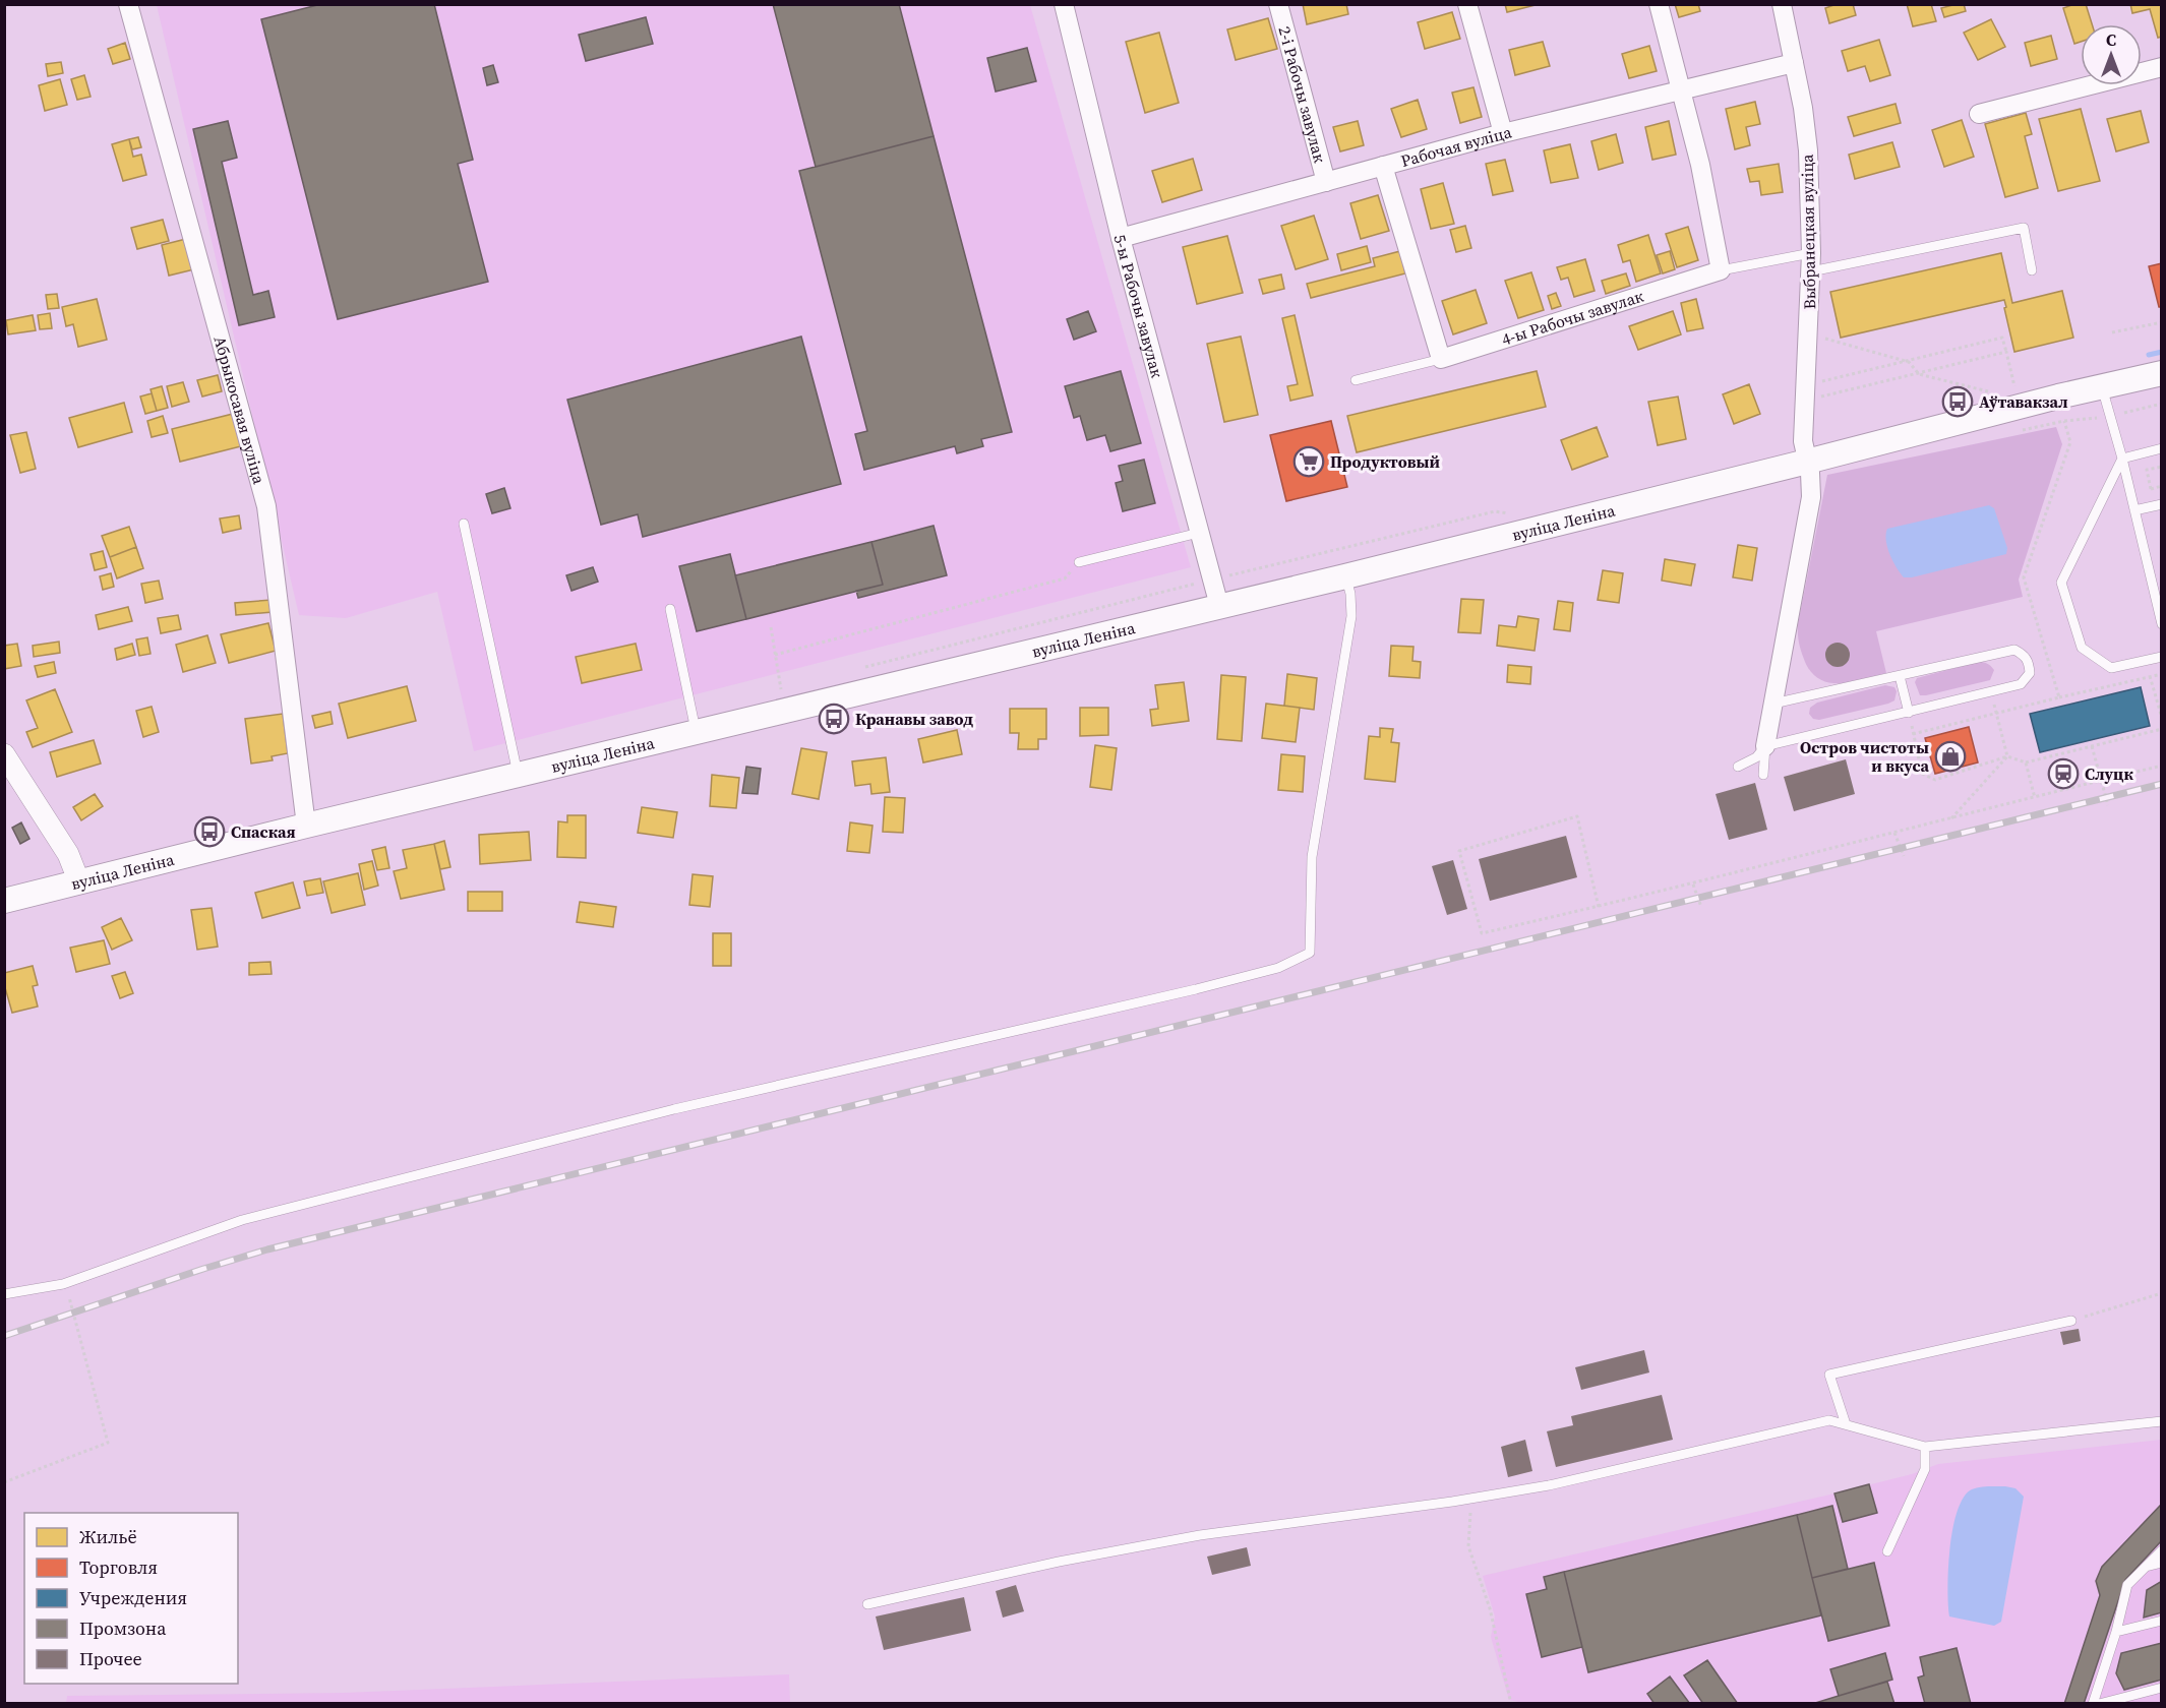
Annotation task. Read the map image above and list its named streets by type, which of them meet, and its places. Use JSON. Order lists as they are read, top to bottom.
{
  "streets": {
    "main road": ["вуліца Леніна"],
    "street": [
      "2-і Рабочы завулак",
      "Рабочая вуліца",
      "Выбранецкая вуліца",
      "5-ы Рабочы завулак",
      "4-ы Рабочы завулак",
      "Абрыкосавая вуліца"
    ]
  },
  "crossings": [
    ["2-і Рабочы завулак", "Рабочая вуліца"],
    ["Рабочая вуліца", "Выбранецкая вуліца"],
    ["Рабочая вуліца", "5-ы Рабочы завулак"],
    ["Выбранецкая вуліца", "вуліца Леніна"],
    ["5-ы Рабочы завулак", "вуліца Леніна"],
    ["Абрыкосавая вуліца", "вуліца Леніна"]
  ],
  "places": {
    "bus stop": ["Аўтавакзал", "Кранавы завод", "Спаская"],
    "supermarket": ["Продуктовый"],
    "shop": ["Остров чистоты и вкуса"],
    "station": ["Слуцк"]
  },
  "legend": [
    "Жильё",
    "Торговля",
    "Учреждения",
    "Промзона",
    "Прочее"
  ],
  "north": "top"
}
